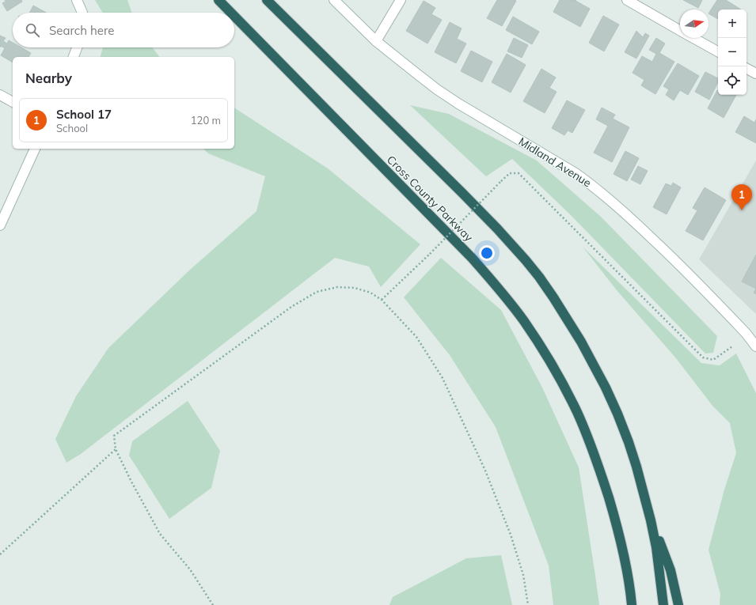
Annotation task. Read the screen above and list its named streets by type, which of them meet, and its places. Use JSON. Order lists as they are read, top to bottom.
{
  "streets": {
    "highway": ["Cross County Parkway"],
    "street": ["Midland Avenue"]
  },
  "north": "right",
  "page": {
    "map_buttons": ["+", "−"],
    "search": "Search here",
    "heading": "Nearby",
    "list": [
      {
        "mark": "1",
        "name": "School 17",
        "note": "School",
        "value": "120 m"
      }
    ],
    "pins": "1"
  }
}
